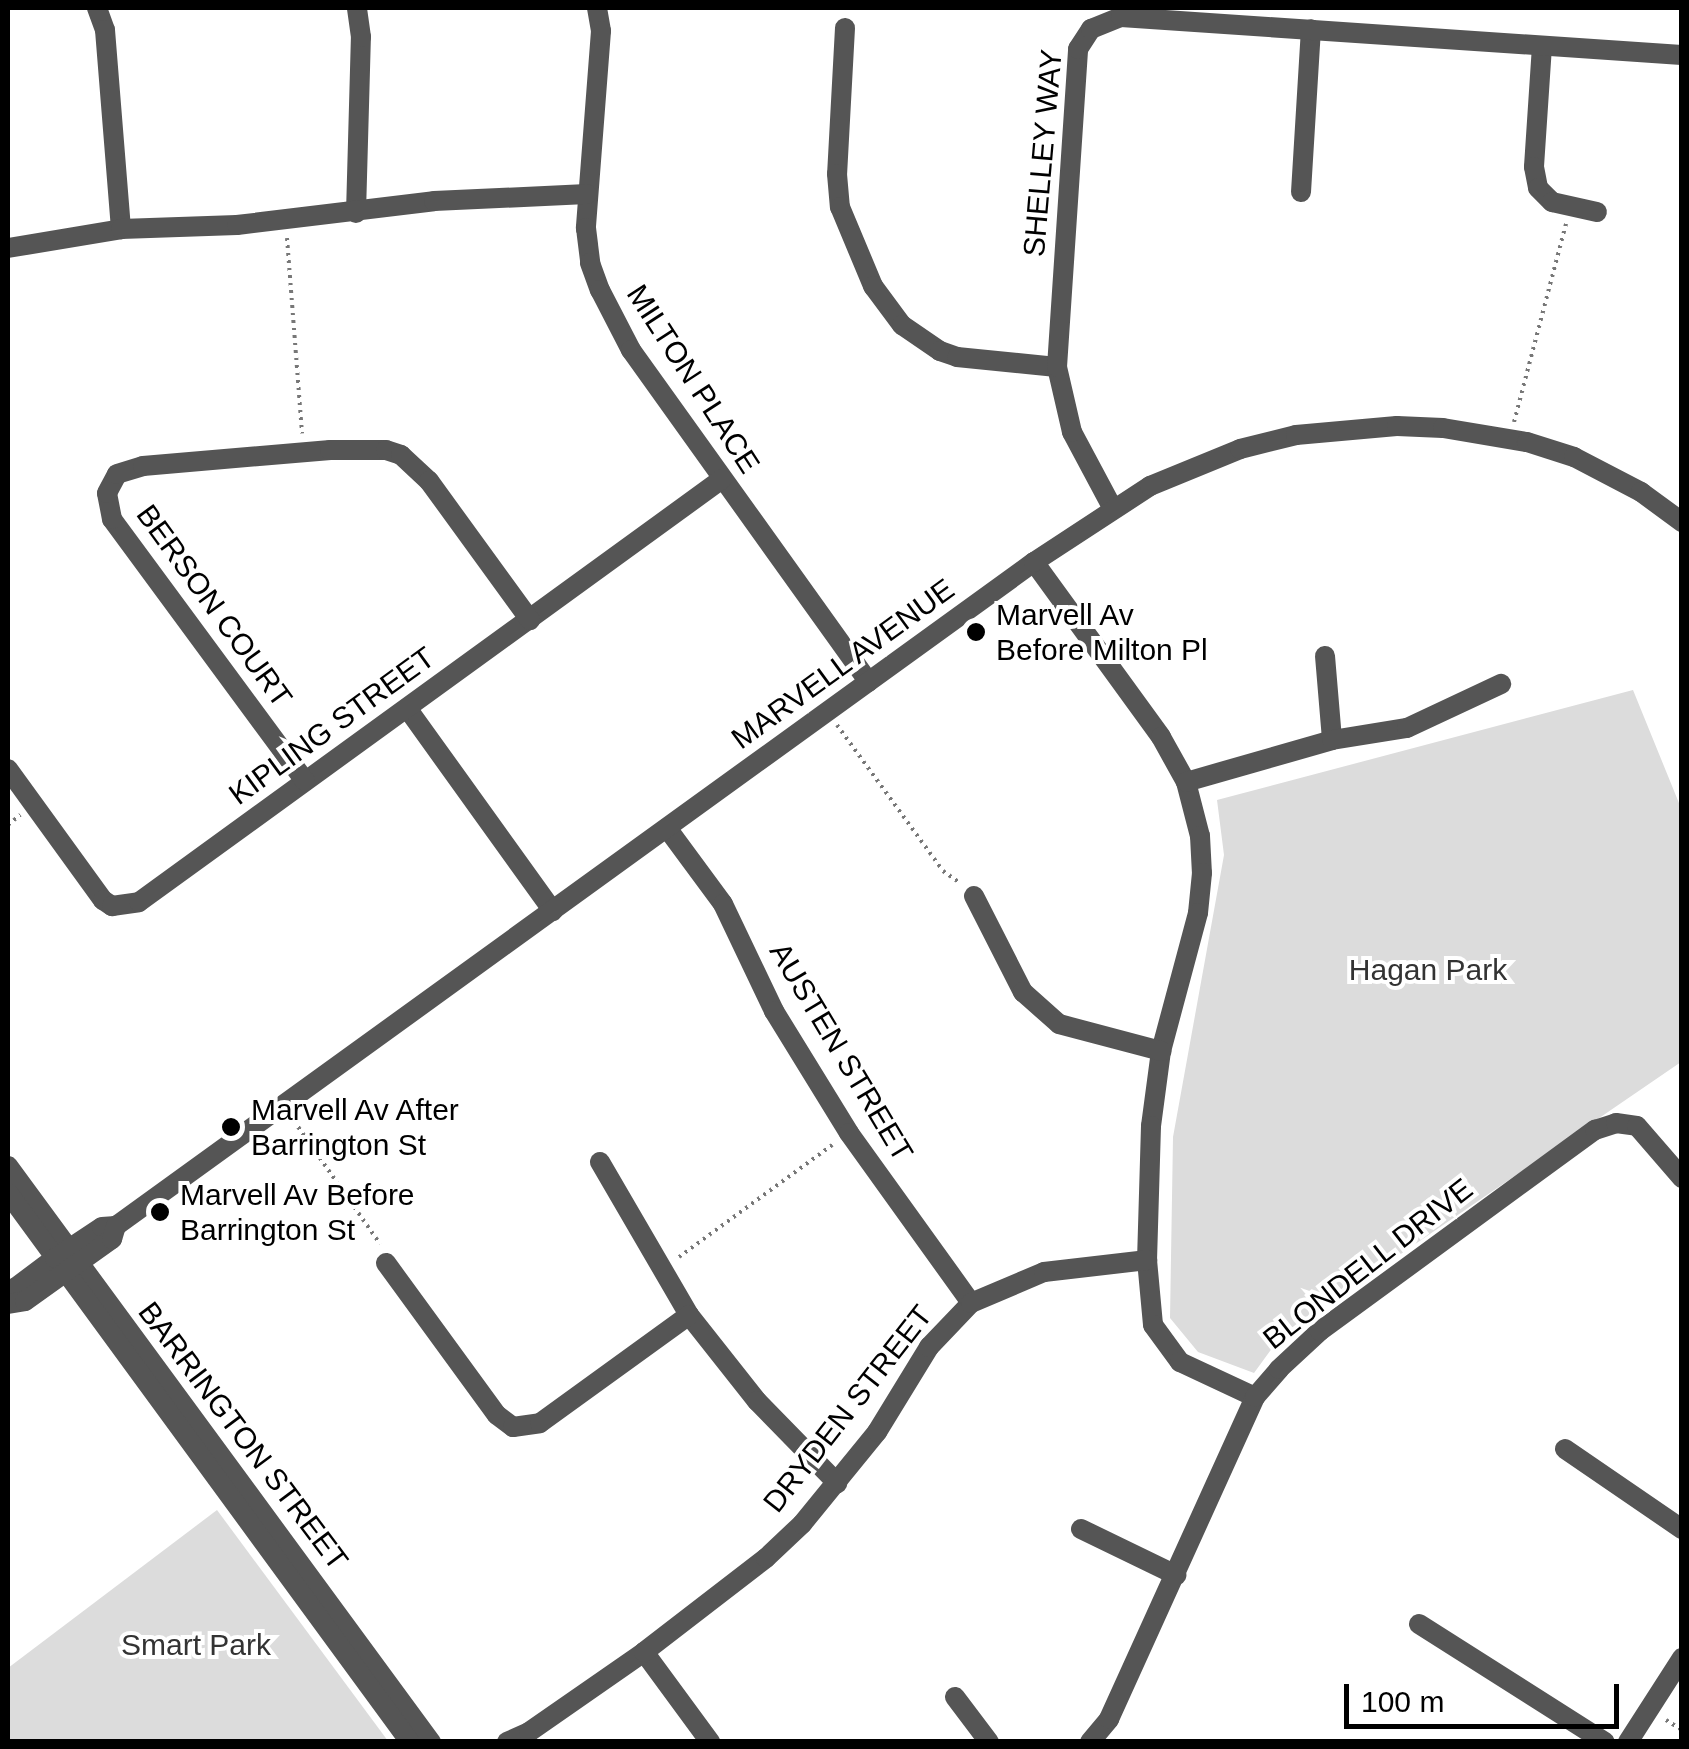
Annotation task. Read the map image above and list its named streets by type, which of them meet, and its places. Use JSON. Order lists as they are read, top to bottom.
{
  "streets": {
    "street": [
      "SHELLEY WAY",
      "MILTON PLACE",
      "BERSON COURT",
      "MARVELL AVENUE",
      "KIPLING STREET",
      "AUSTEN STREET",
      "BLONDELL DRIVE",
      "DRYDEN STREET",
      "BARRINGTON STREET"
    ]
  },
  "crossings": [
    ["SHELLEY WAY", "MARVELL AVENUE"],
    ["MILTON PLACE", "MARVELL AVENUE"],
    ["MILTON PLACE", "KIPLING STREET"],
    ["BERSON COURT", "KIPLING STREET"],
    ["MARVELL AVENUE", "AUSTEN STREET"],
    ["MARVELL AVENUE", "BARRINGTON STREET"],
    ["AUSTEN STREET", "DRYDEN STREET"]
  ],
  "parks": ["Hagan Park", "Smart Park"],
  "places": ["Marvell Av Before Milton Pl", "Marvell Av After Barrington St", "Marvell Av Before Barrington St"],
  "scale_bar": "100 m"
}
